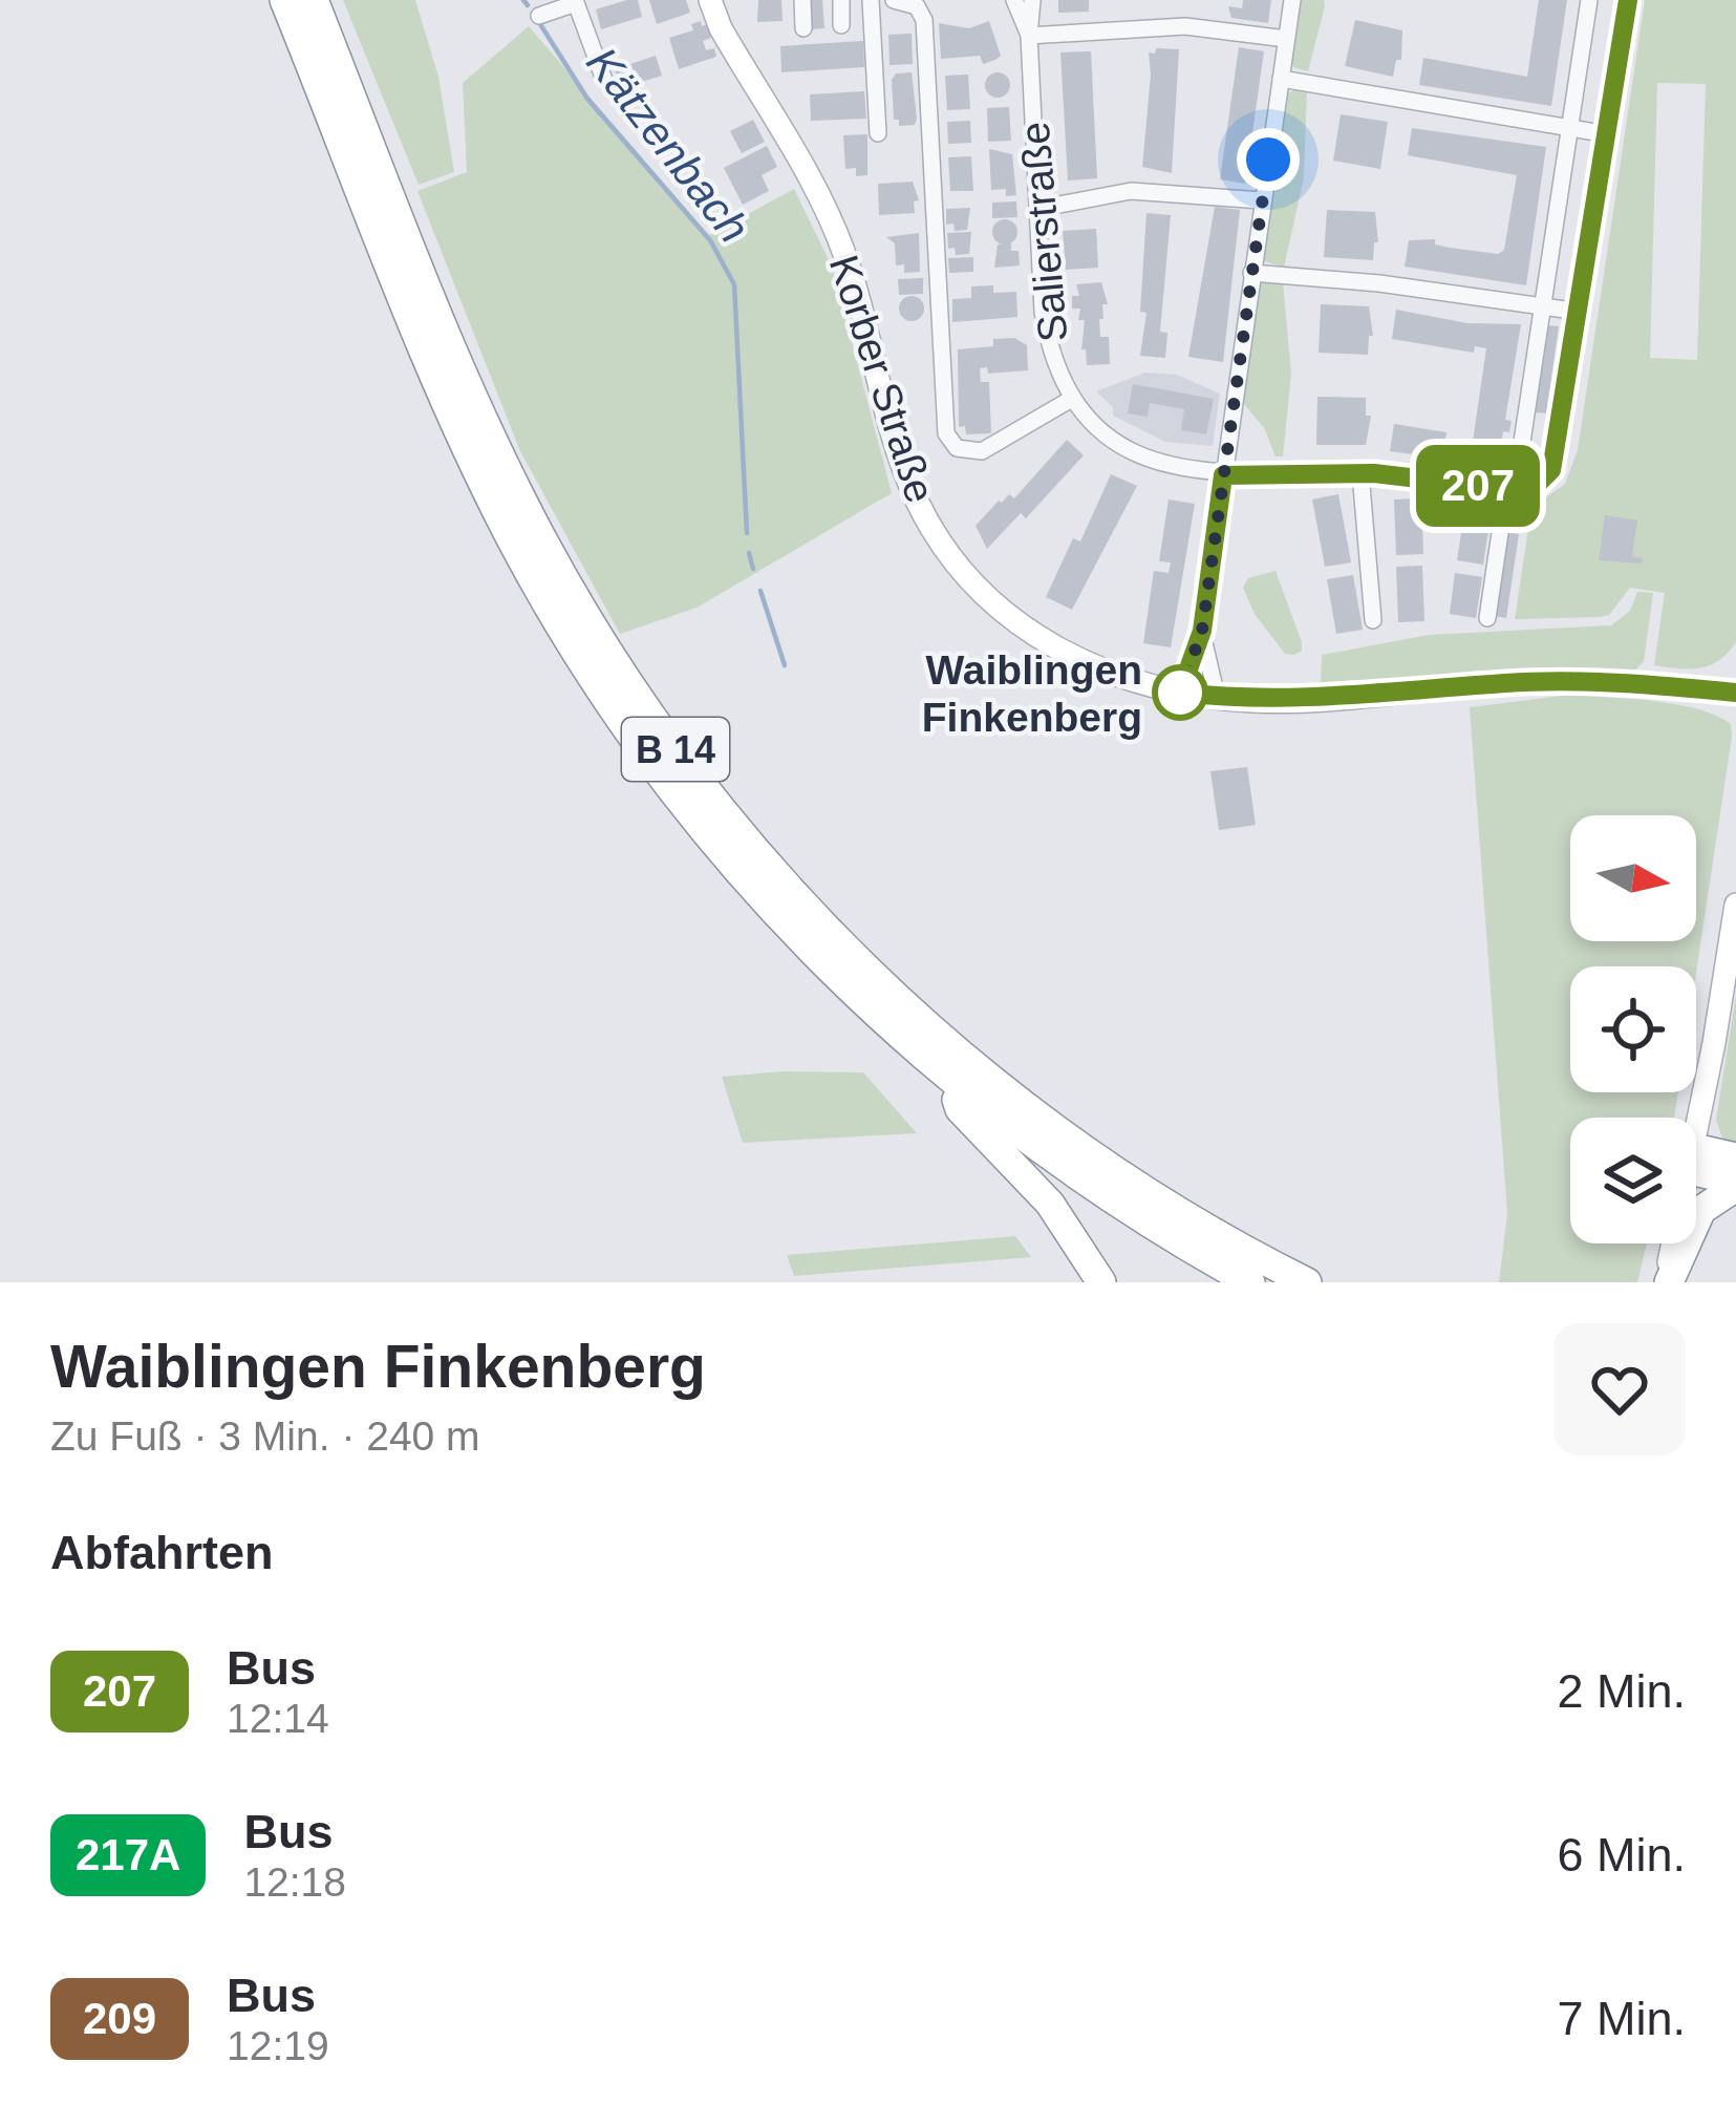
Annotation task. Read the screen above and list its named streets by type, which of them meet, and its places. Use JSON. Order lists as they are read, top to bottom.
{
  "streets": {
    "highway": ["B 14"],
    "street": ["Salierstraße", "Korber Straße"]
  },
  "water": ["Kätzenbach"],
  "places": ["Waiblingen Finkenberg"],
  "lines": ["bus line 207"],
  "north": "right",
  "page": {
    "on_map": "207",
    "heading": [
      ["Waiblingen Finkenberg", "Zu Fuß · 3 Min. · 240 m"],
      "Abfahrten"
    ],
    "list": [
      {
        "mark": "207",
        "name": "Bus",
        "note": "12:14",
        "value": "2 Min."
      },
      {
        "mark": "217A",
        "name": "Bus",
        "note": "12:18",
        "value": "6 Min."
      },
      {
        "mark": "209",
        "name": "Bus",
        "note": "12:19",
        "value": "7 Min."
      }
    ]
  }
}
